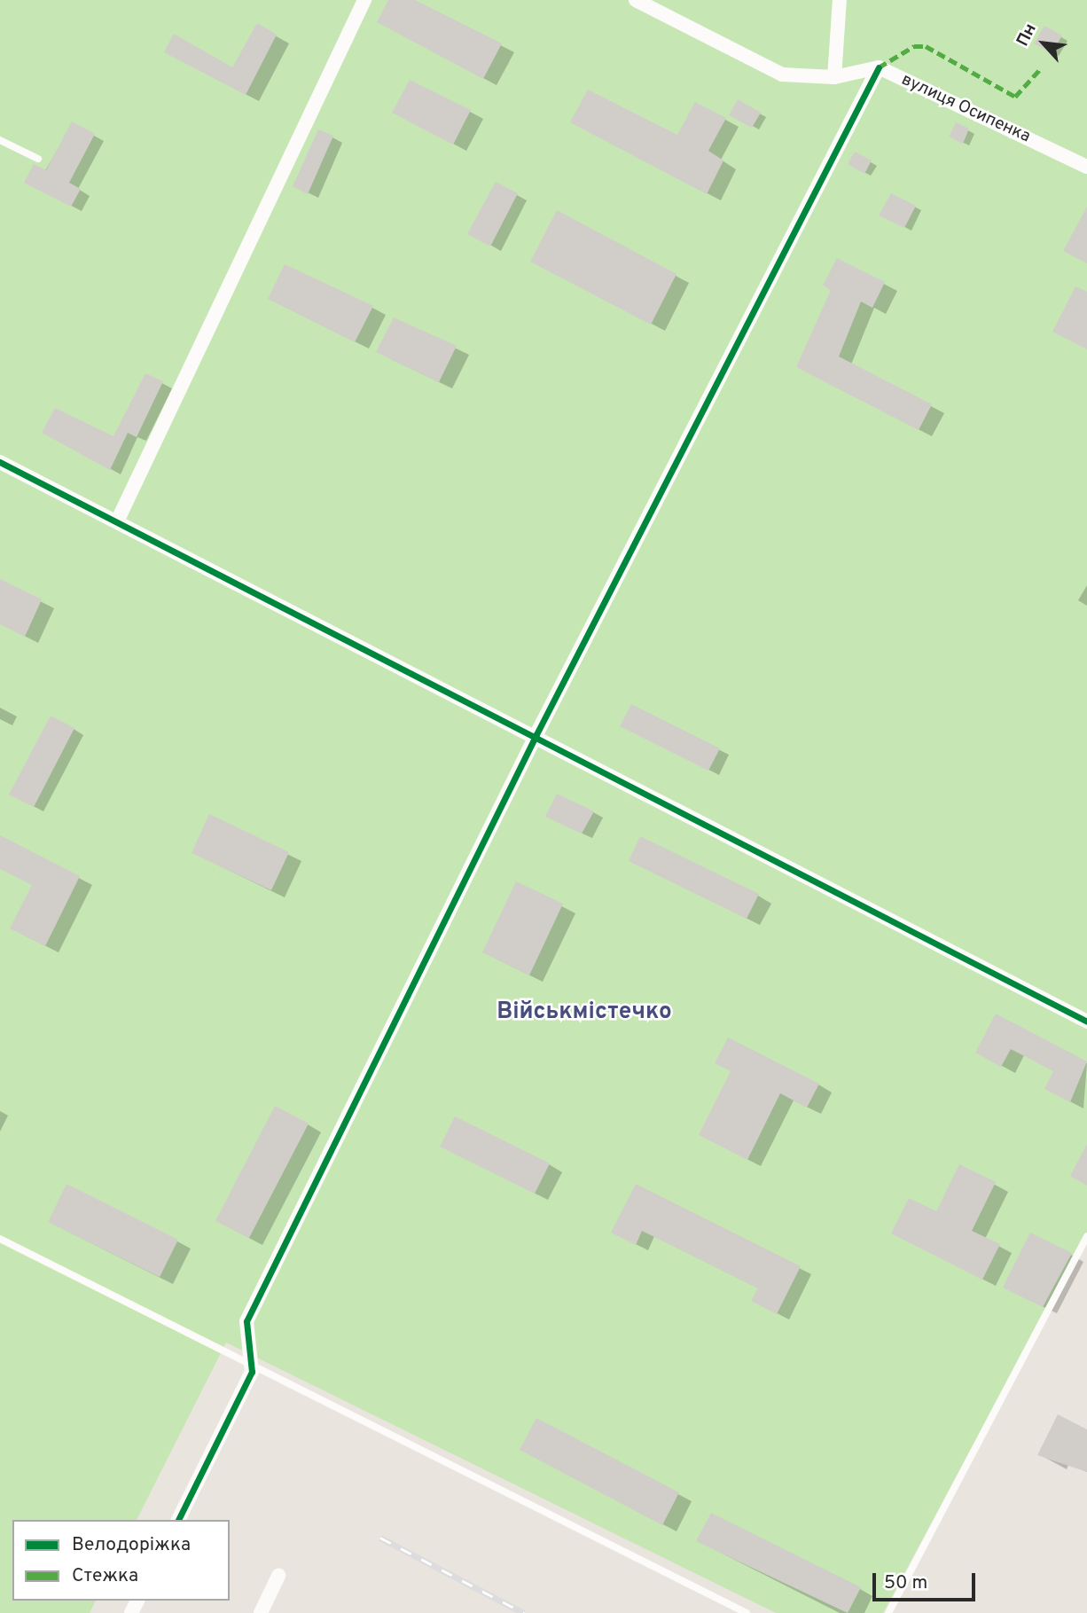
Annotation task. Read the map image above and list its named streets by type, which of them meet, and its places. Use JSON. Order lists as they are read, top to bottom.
{
  "streets": {
    "street": ["вулиця Осипенка"]
  },
  "districts": ["Військмістечко"],
  "legend": ["Велодоріжка", "Стежка"],
  "scale_bar": "50 m",
  "north": "top left"
}
